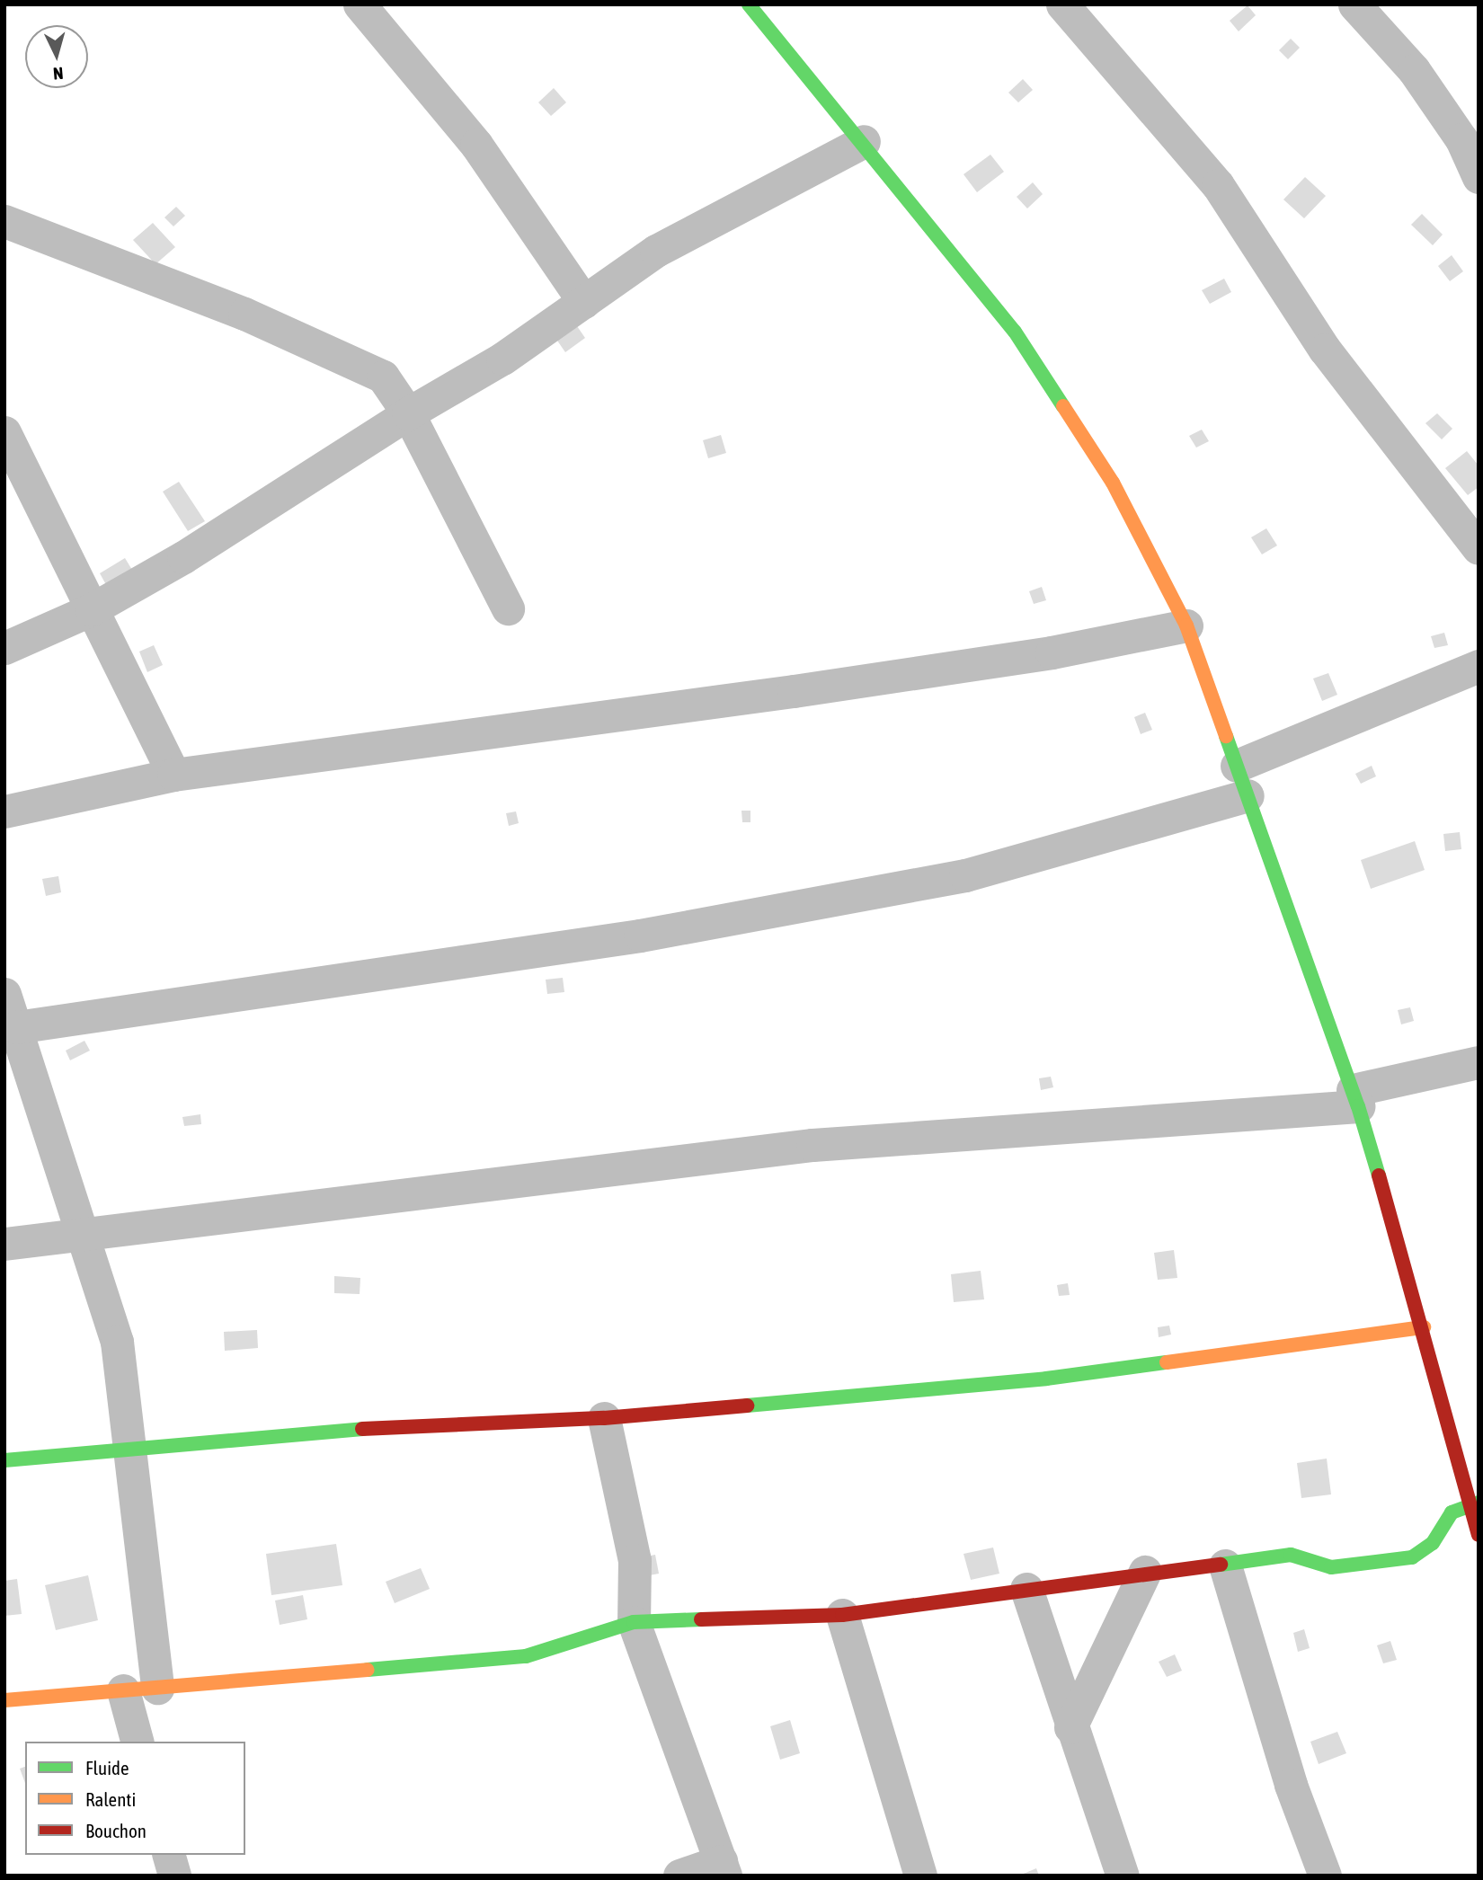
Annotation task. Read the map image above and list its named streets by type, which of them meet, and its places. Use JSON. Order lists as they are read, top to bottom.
{
  "legend": ["Fluide", "Ralenti", "Bouchon"],
  "north": "bottom"
}
